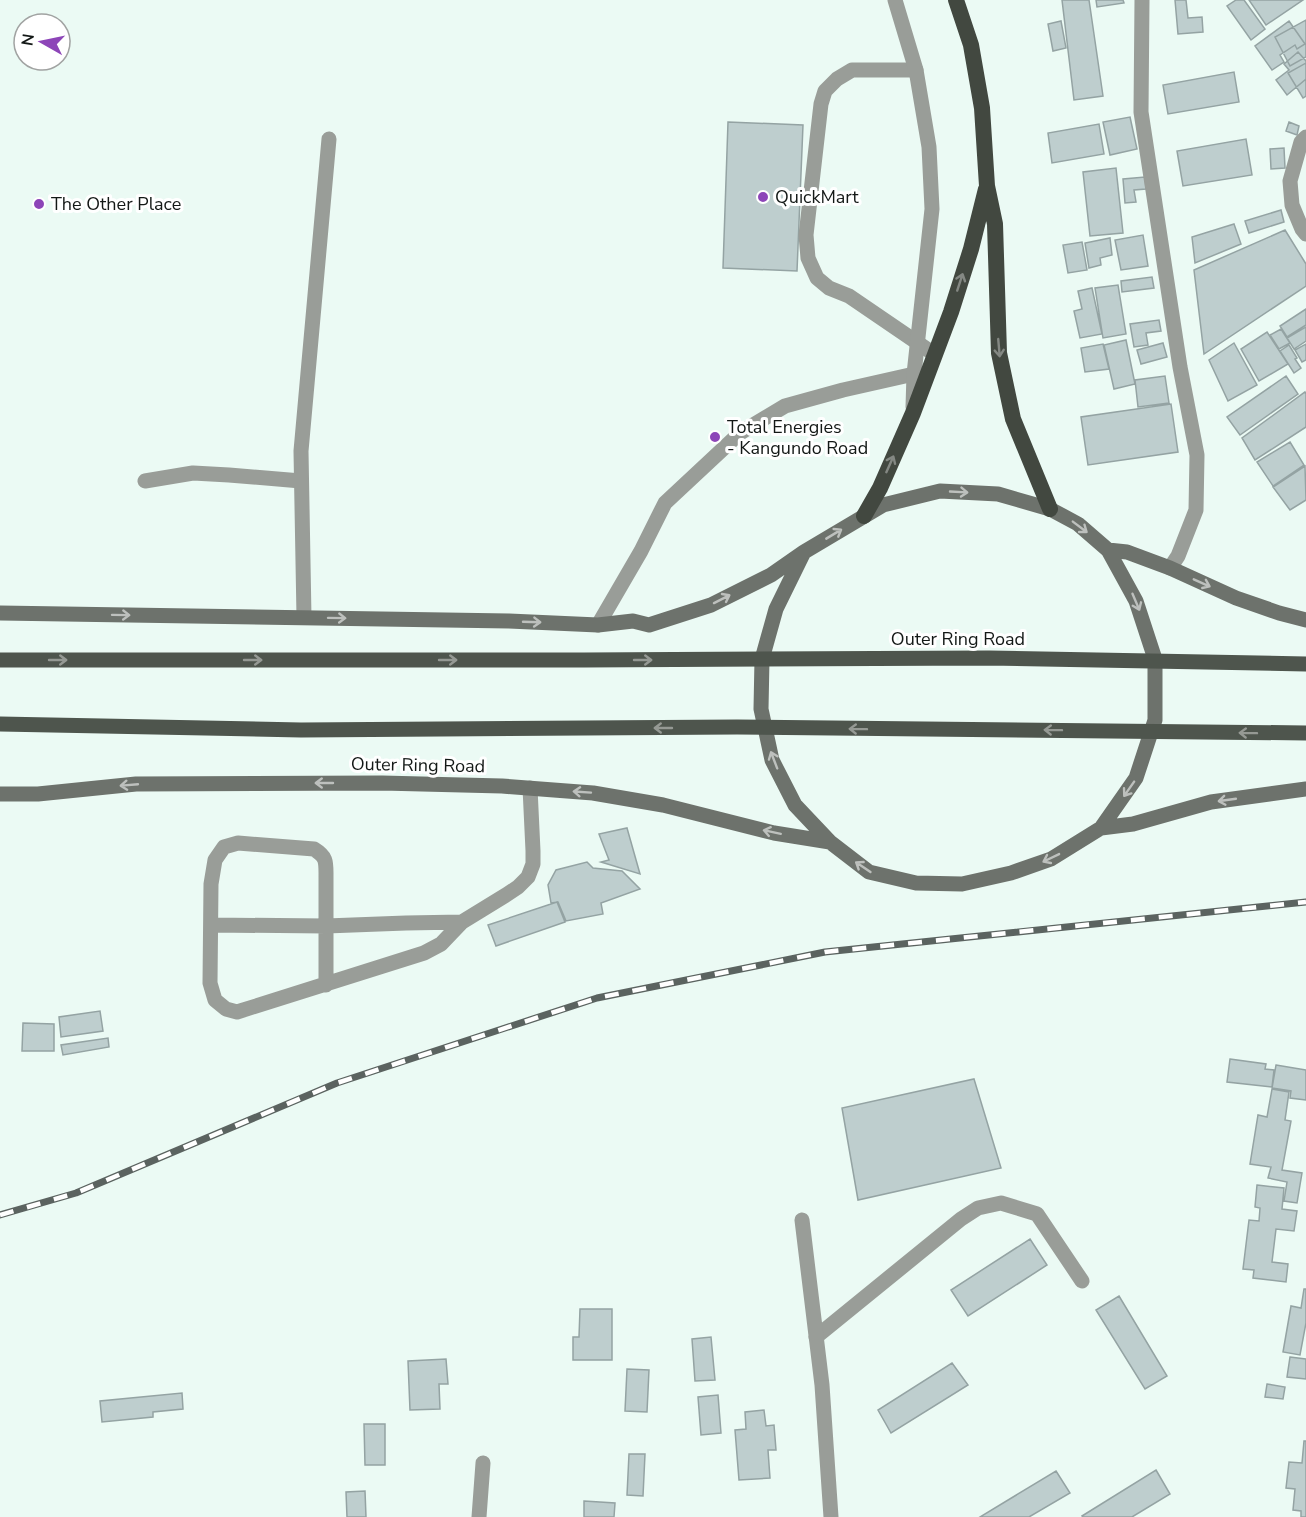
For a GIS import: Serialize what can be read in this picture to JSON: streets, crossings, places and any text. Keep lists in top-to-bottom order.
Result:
{
  "streets": {
    "main road": ["Outer Ring Road"]
  },
  "places": ["QuickMart", "The Other Place", "Total Energies - Kangundo Road"],
  "north": "left"
}
